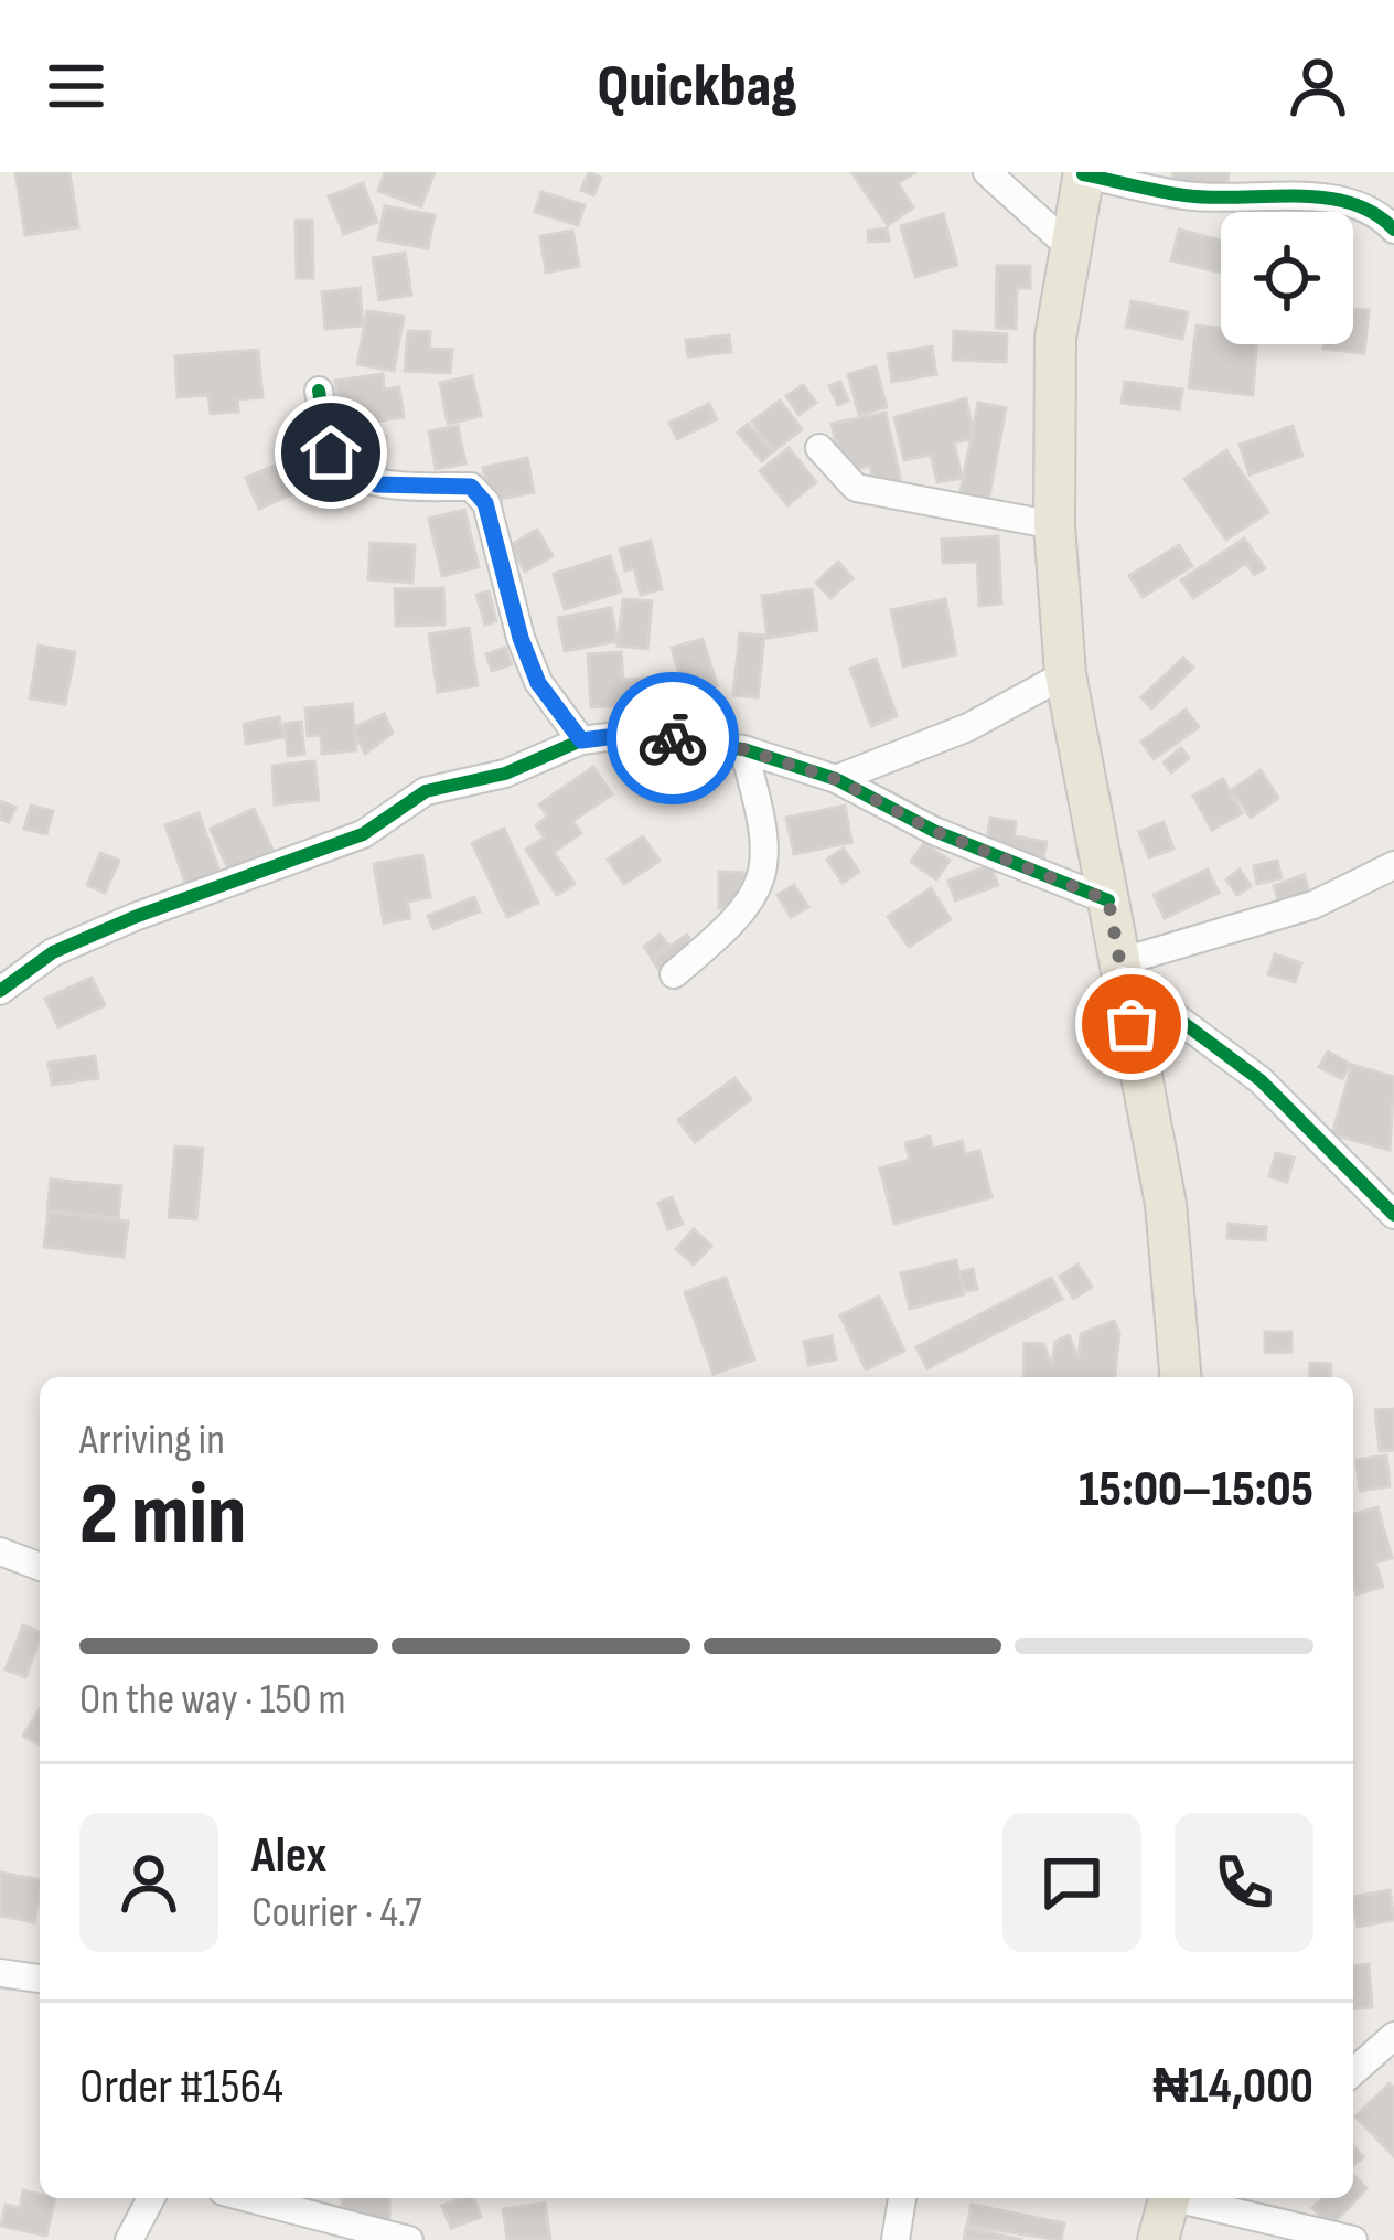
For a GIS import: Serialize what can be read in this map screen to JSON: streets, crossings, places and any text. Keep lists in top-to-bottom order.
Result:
{
  "page": {
    "header": "Quickbag",
    "heading": ["2 min", "Arriving in", "15:00–15:05"],
    "panel": [
      "Alex",
      "Courier · 4.7",
      "Order #1564",
      "₦14,000"
    ],
    "bar": "On the way · 150 m"
  }
}
